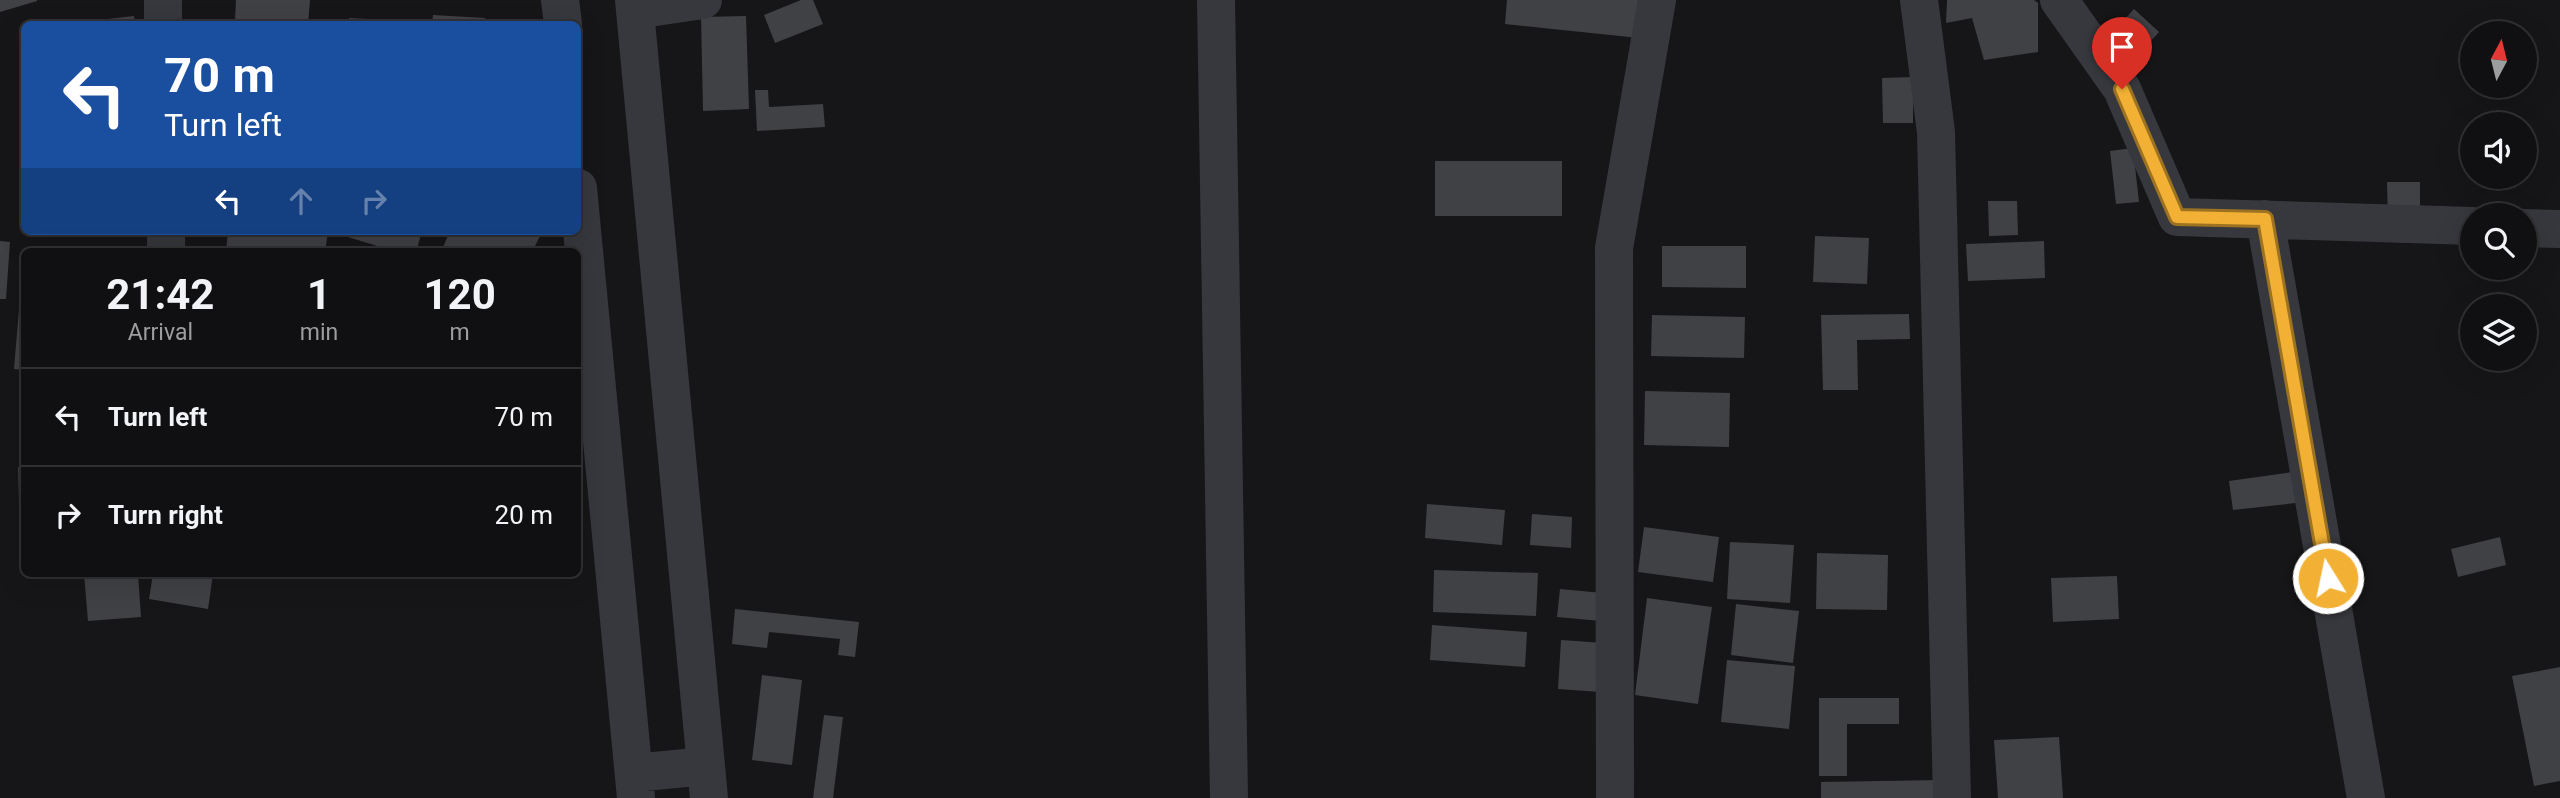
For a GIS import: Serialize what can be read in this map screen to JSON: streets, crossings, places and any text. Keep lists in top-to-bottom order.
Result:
{
  "north": "top",
  "page": {
    "turn": ["70 m", "Turn left"],
    "eta": [
      "21:42",
      "Arrival",
      "1",
      "min",
      "120",
      "m"
    ],
    "list": [
      {
        "name": "Turn left",
        "value": "70 m"
      },
      {
        "name": "Turn right",
        "value": "20 m"
      }
    ]
  }
}
